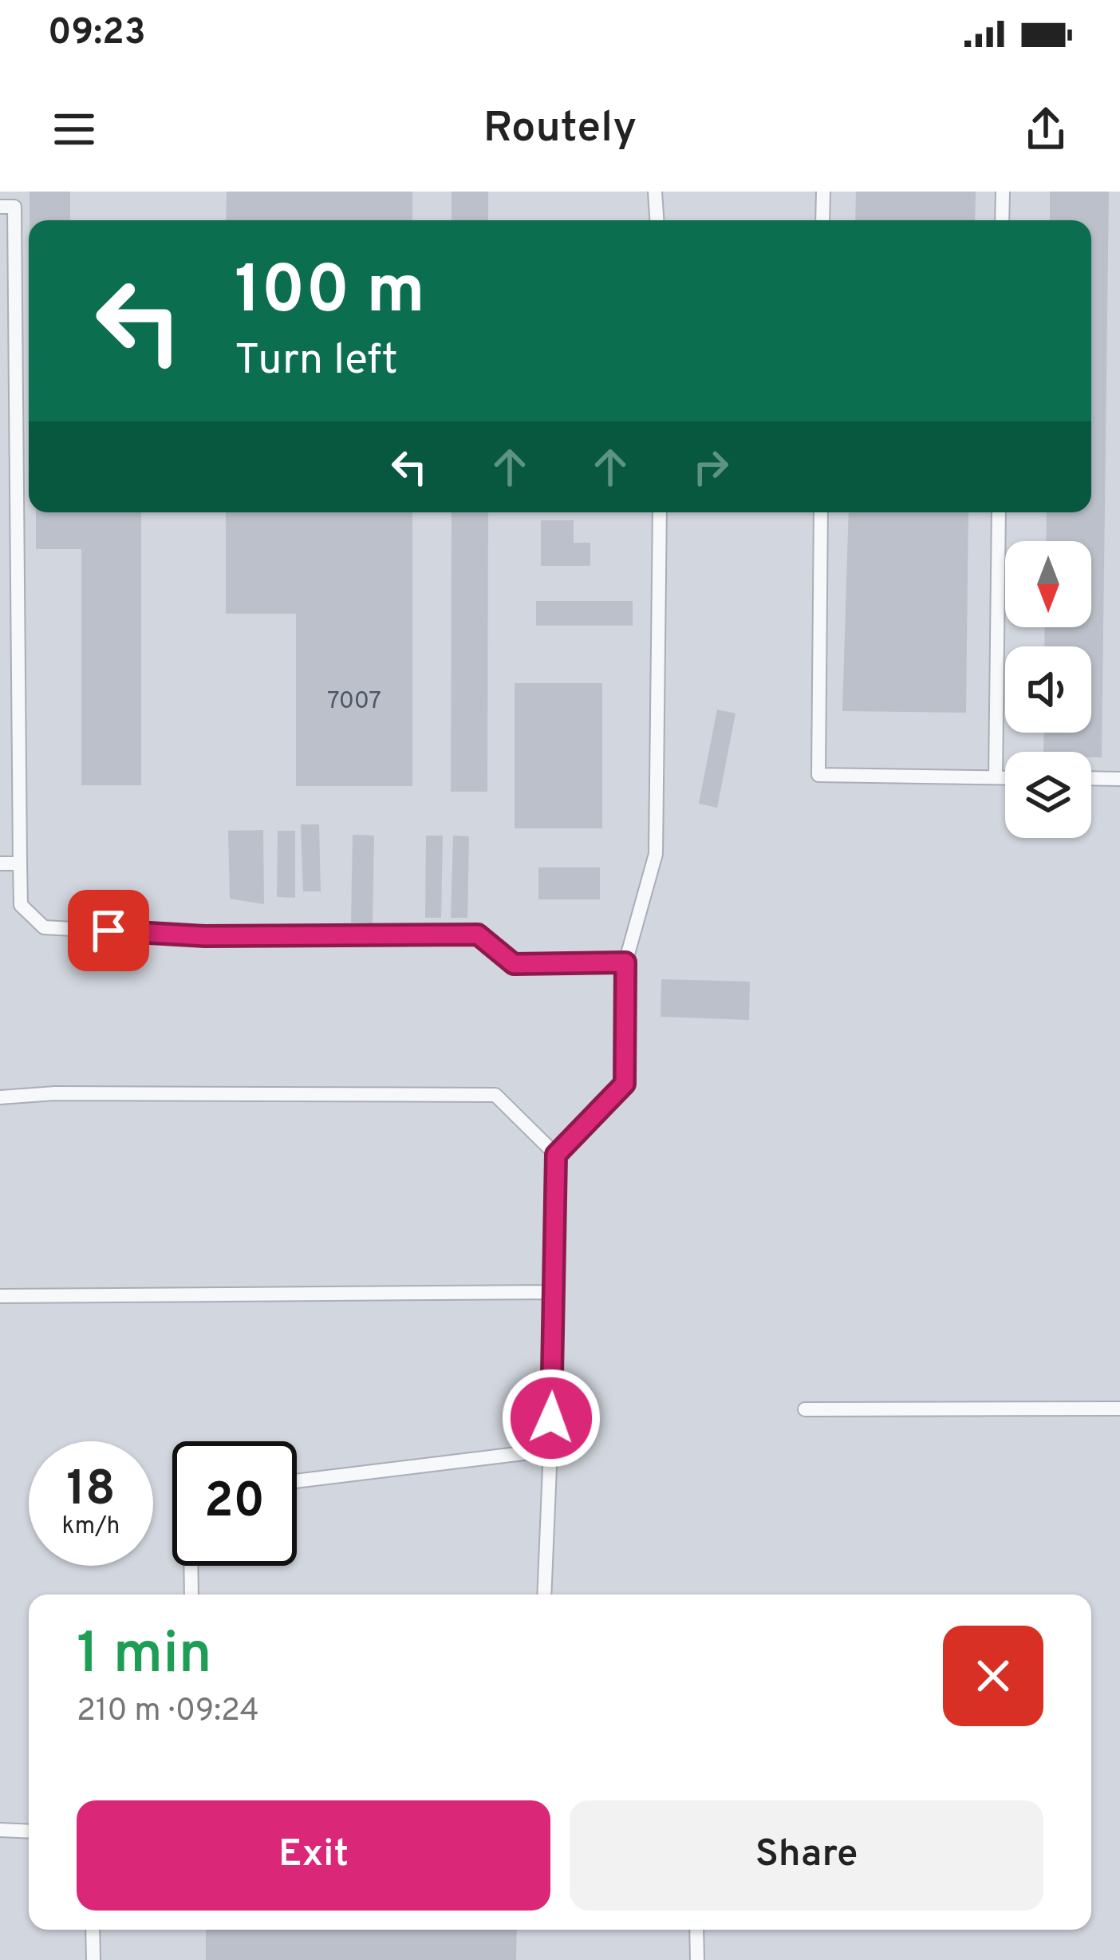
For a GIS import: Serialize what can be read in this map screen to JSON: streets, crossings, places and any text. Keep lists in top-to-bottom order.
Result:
{
  "house_numbers": ["7007"],
  "north": "bottom",
  "page": {
    "status": "09:23",
    "header": "Routely",
    "turn": ["100 m", "Turn left"],
    "speed": "18 km/h",
    "limit": "20",
    "heading": ["1 min", "210 m · 09:24"],
    "buttons": ["Exit", "Share"]
  }
}
